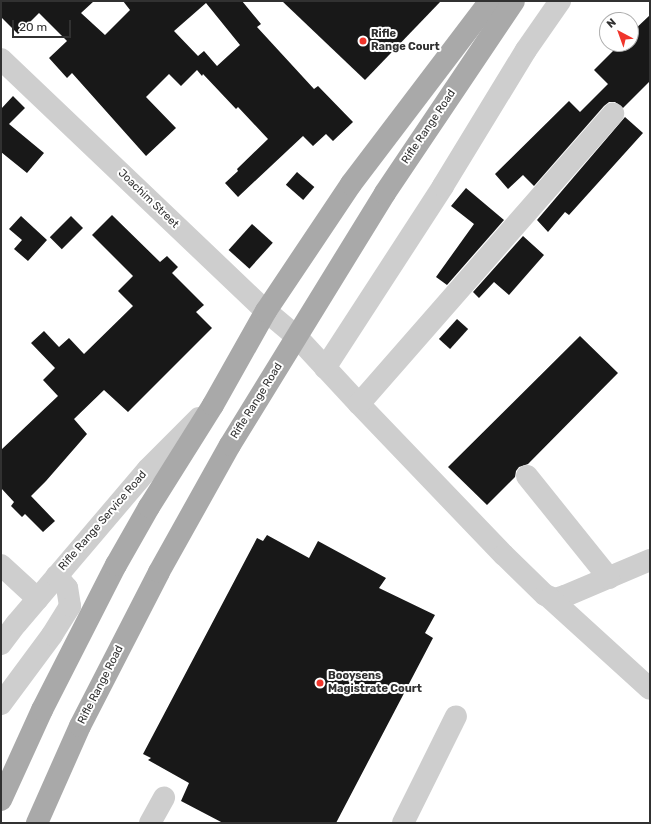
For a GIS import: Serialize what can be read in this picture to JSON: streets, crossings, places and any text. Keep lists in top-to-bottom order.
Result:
{
  "streets": {
    "main road": ["Rifle Range Road"],
    "street": ["Joachim Street", "Rifle Range Service Road"]
  },
  "crossings": [
    ["Rifle Range Road", "Joachim Street"]
  ],
  "places": ["Rifle Range Court", "Booysens Magistrate Court"],
  "scale_bar": "20 m",
  "north": "top left"
}
